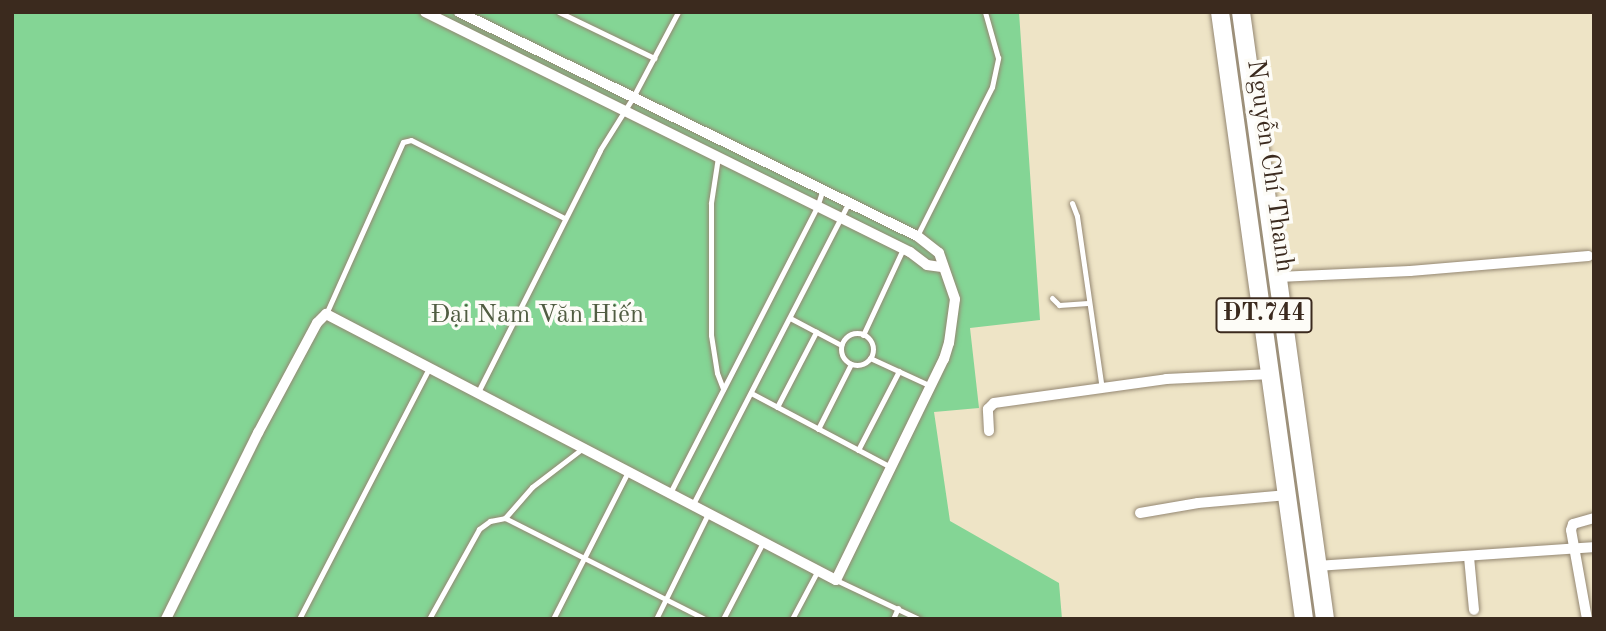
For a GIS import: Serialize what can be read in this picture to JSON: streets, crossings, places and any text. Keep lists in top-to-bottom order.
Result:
{
  "streets": {
    "main road": ["Nguyễn Chí Thanh", "ĐT.744"]
  },
  "parks": ["Đại Nam Văn Hiến"]
}
